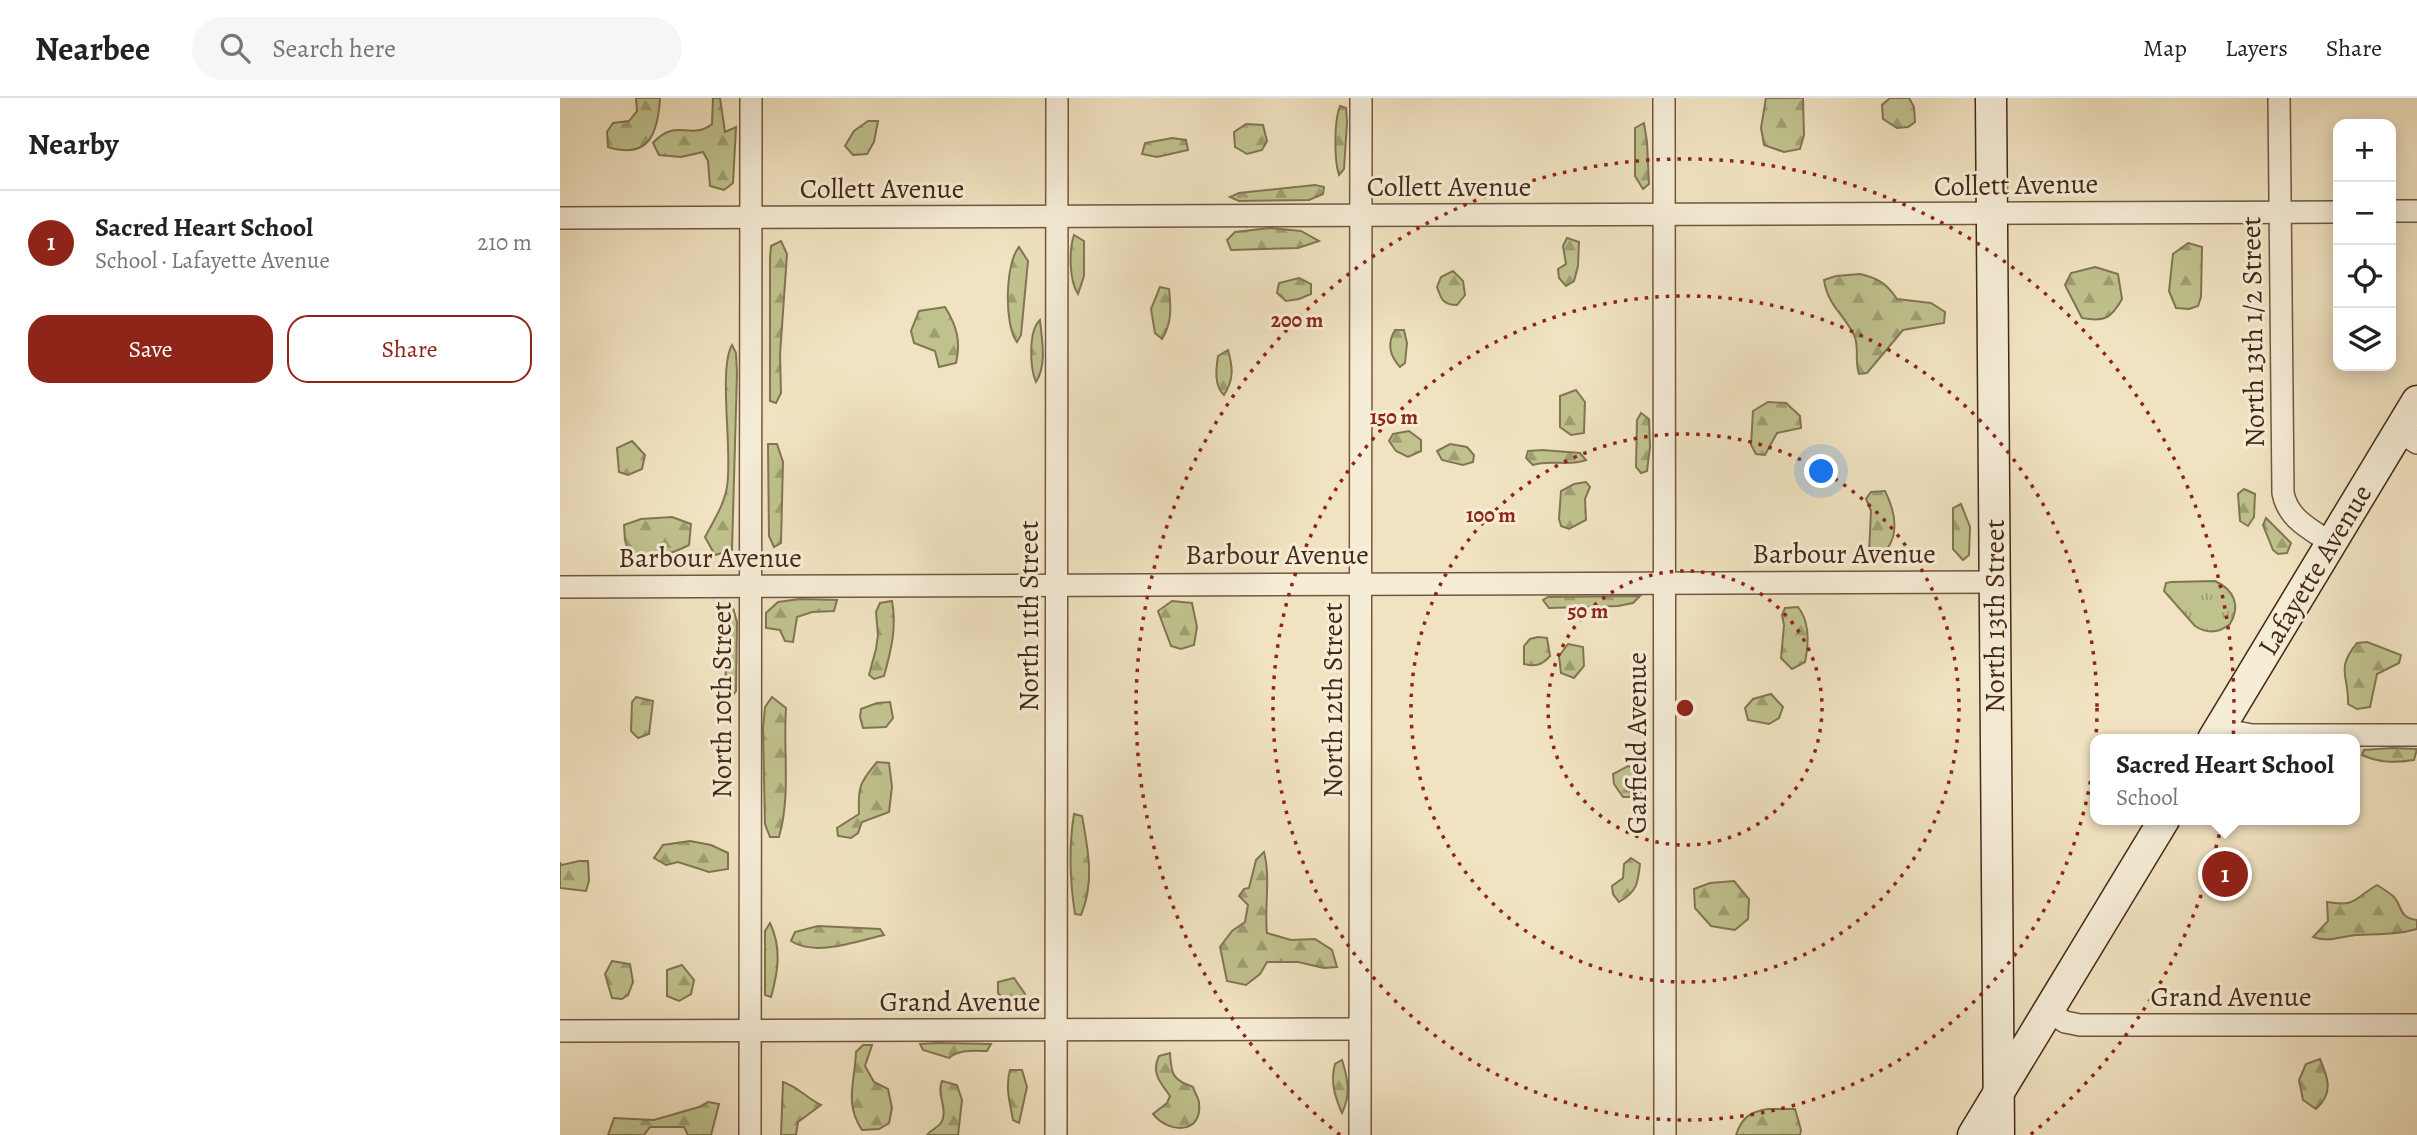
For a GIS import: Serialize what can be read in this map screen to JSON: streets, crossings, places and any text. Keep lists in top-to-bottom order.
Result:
{
  "streets": {
    "street": [
      "Collett Avenue",
      "North 13th 1/2 Street",
      "Barbour Avenue",
      "Lafayette Avenue",
      "North 11th Street",
      "North 13th Street",
      "North 10th Street",
      "North 12th Street",
      "Garfield Avenue",
      "Grand Avenue"
    ]
  },
  "crossings": [
    ["Collett Avenue", "North 13th 1/2 Street"],
    ["Collett Avenue", "North 11th Street"],
    ["Collett Avenue", "North 13th Street"],
    ["Collett Avenue", "North 10th Street"],
    ["Collett Avenue", "North 12th Street"],
    ["Collett Avenue", "Garfield Avenue"],
    ["North 13th 1/2 Street", "Lafayette Avenue"],
    ["Barbour Avenue", "North 11th Street"],
    ["Barbour Avenue", "North 13th Street"],
    ["Barbour Avenue", "North 10th Street"],
    ["Barbour Avenue", "North 12th Street"],
    ["Barbour Avenue", "Garfield Avenue"],
    ["North 11th Street", "Grand Avenue"],
    ["North 10th Street", "Grand Avenue"],
    ["North 12th Street", "Grand Avenue"]
  ],
  "page": {
    "header": "Nearbee",
    "search": "Search here",
    "nav": ["Map", "Layers", "Share"],
    "heading": "Nearby",
    "map_buttons": ["+", "−"],
    "list": [
      {
        "mark": "1",
        "name": "Sacred Heart School",
        "note": "School · Lafayette Avenue",
        "value": "210 m"
      }
    ],
    "buttons": ["Save", "Share"],
    "popup": ["Sacred Heart School", "School"],
    "pins": "1"
  },
  "rings": [
    "200 m",
    "150 m",
    "100 m",
    "50 m"
  ]
}
